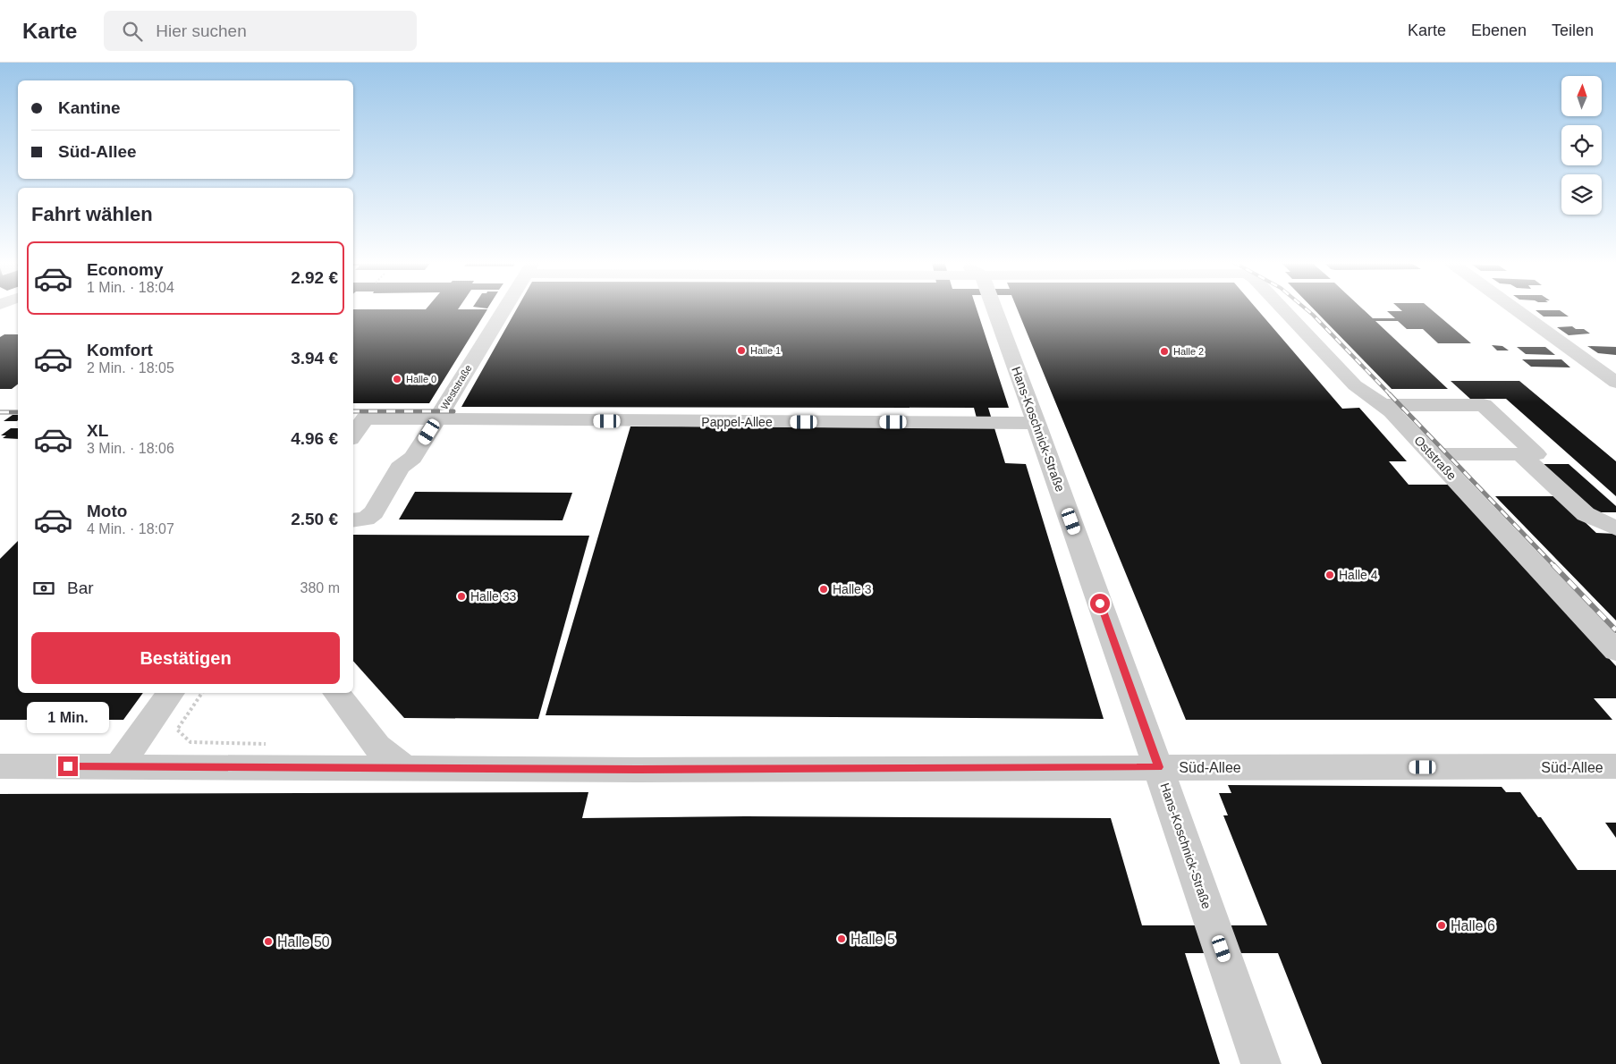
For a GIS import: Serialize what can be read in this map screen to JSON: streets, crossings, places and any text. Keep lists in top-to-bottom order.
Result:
{
  "streets": {
    "street": [
      "Weststraße",
      "Pappel-Allee",
      "Hans-Koschnick-Straße",
      "Oststraße",
      "Süd-Allee"
    ]
  },
  "crossings": [
    ["Weststraße", "Pappel-Allee"],
    ["Pappel-Allee", "Hans-Koschnick-Straße"],
    ["Hans-Koschnick-Straße", "Süd-Allee"]
  ],
  "places": [
    "Halle 1",
    "Halle 2",
    "Halle 0",
    "Halle 4",
    "Halle 3",
    "Halle 33",
    "Halle 6",
    "Halle 5",
    "Halle 50"
  ],
  "north": "top",
  "page": {
    "header": "Karte",
    "search": "Hier suchen",
    "nav": ["Karte", "Ebenen", "Teilen"],
    "banner": ["Kantine", "Süd-Allee"],
    "heading": "Fahrt wählen",
    "list": [
      {
        "name": "Economy",
        "note": "1 Min. · 18:04",
        "value": "2.92 €"
      },
      {
        "name": "Komfort",
        "note": "2 Min. · 18:05",
        "value": "3.94 €"
      },
      {
        "name": "XL",
        "note": "3 Min. · 18:06",
        "value": "4.96 €"
      },
      {
        "name": "Moto",
        "note": "4 Min. · 18:07",
        "value": "2.50 €"
      }
    ],
    "pay": ["Bar", "380 m"],
    "buttons": "Bestätigen",
    "bubble": "1 Min."
  }
}
